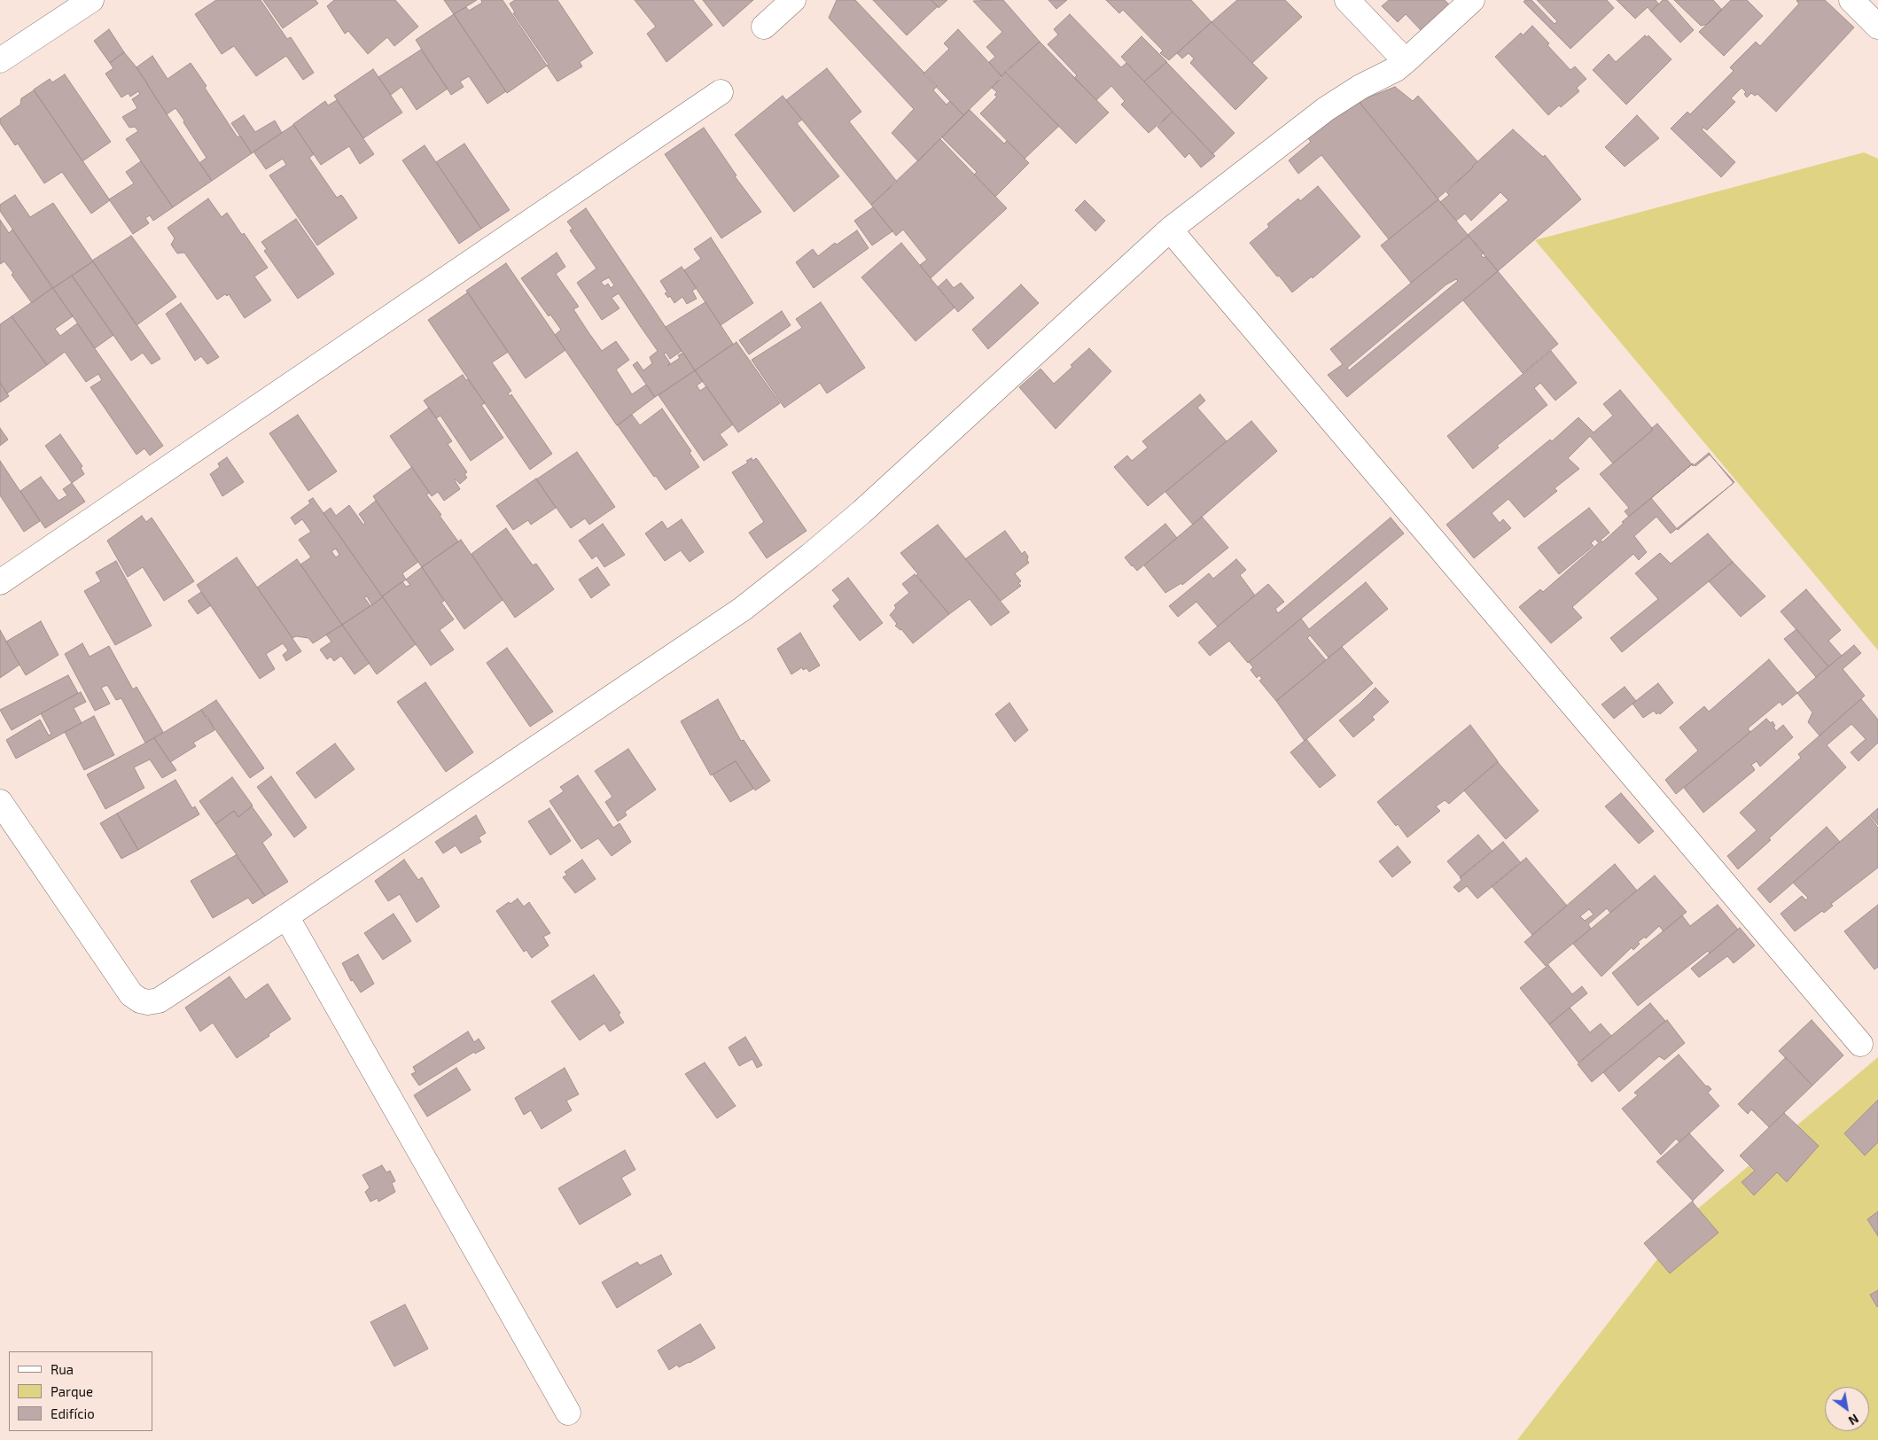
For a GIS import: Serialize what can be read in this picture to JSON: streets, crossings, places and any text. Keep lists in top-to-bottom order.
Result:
{
  "legend": ["Rua", "Parque", "Edifício"],
  "north": "bottom right"
}
